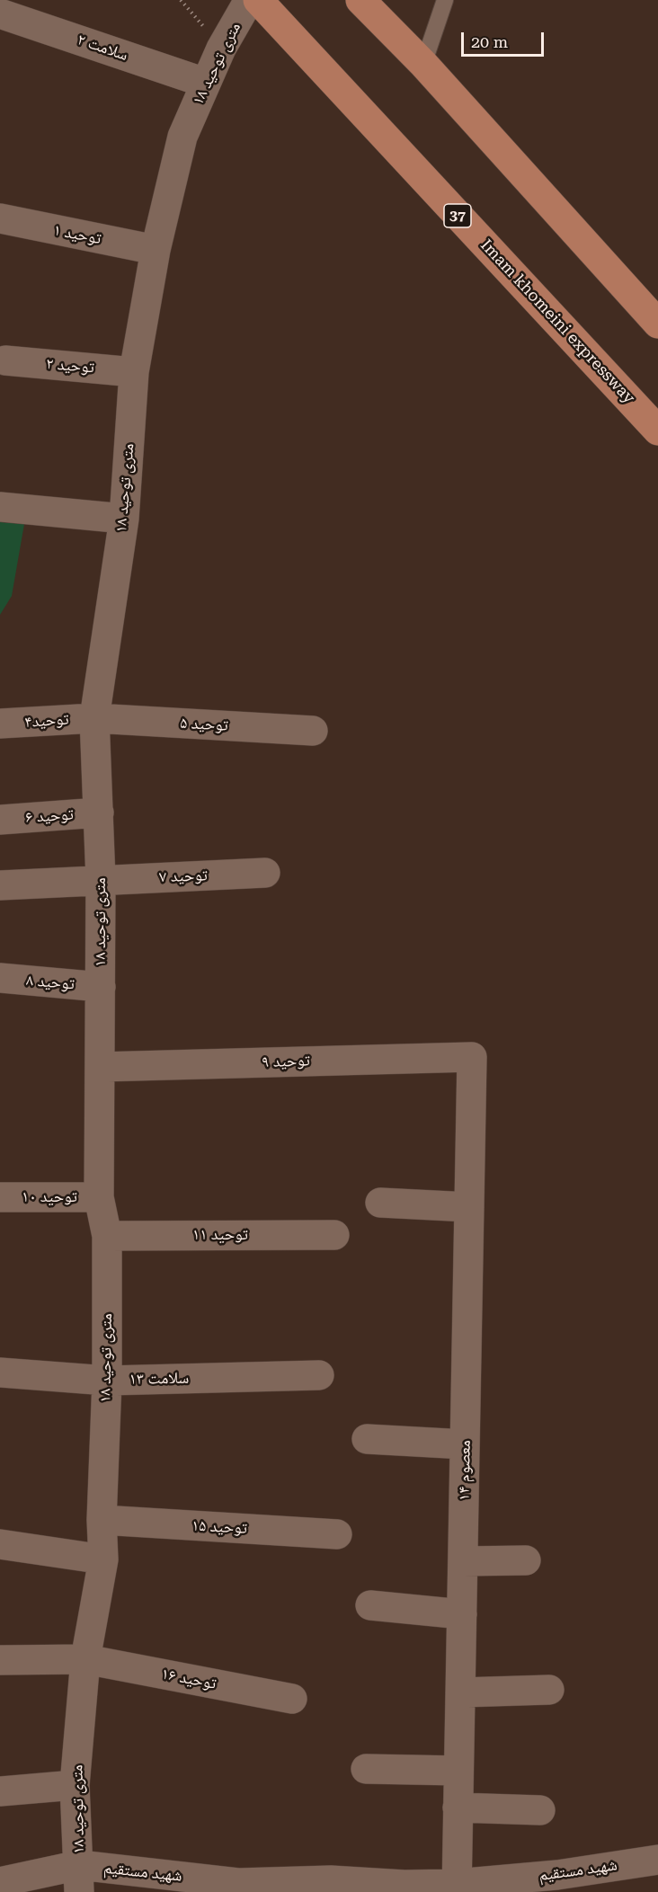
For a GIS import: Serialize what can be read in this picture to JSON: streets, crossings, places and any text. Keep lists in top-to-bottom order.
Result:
{
  "streets": {
    "highway": ["37", "Imam khomeini expressway"],
    "street": [
      "سلامت ۲",
      "۱۸ متری توحید",
      "توحید ۱",
      "توحید ۲",
      "توحید۴",
      "توحید ۵",
      "توحید ۶",
      "توحید ۷",
      "توحید ۸",
      "توحید ۹",
      "توحید ۱۰",
      "توحید ۱۱",
      "سلامت ۱۳",
      "۱۴ معصوم",
      "توحید ۱۵",
      "توحید ۱۶",
      "شهید مستقیم"
    ]
  },
  "crossings": [
    ["سلامت ۲", "۱۸ متری توحید"],
    ["۱۸ متری توحید", "توحید ۱"],
    ["۱۸ متری توحید", "توحید ۲"],
    ["۱۸ متری توحید", "توحید۴"],
    ["۱۸ متری توحید", "توحید ۵"],
    ["۱۸ متری توحید", "توحید ۶"],
    ["۱۸ متری توحید", "توحید ۷"],
    ["۱۸ متری توحید", "توحید ۸"],
    ["۱۸ متری توحید", "توحید ۹"],
    ["۱۸ متری توحید", "توحید ۱۰"],
    ["۱۸ متری توحید", "توحید ۱۱"],
    ["۱۸ متری توحید", "سلامت ۱۳"],
    ["۱۸ متری توحید", "توحید ۱۵"],
    ["۱۸ متری توحید", "توحید ۱۶"],
    ["۱۸ متری توحید", "شهید مستقیم"],
    ["توحید۴", "توحید ۵"],
    ["توحید ۹", "۱۴ معصوم"],
    ["۱۴ معصوم", "شهید مستقیم"]
  ],
  "scale_bar": "20 m"
}
